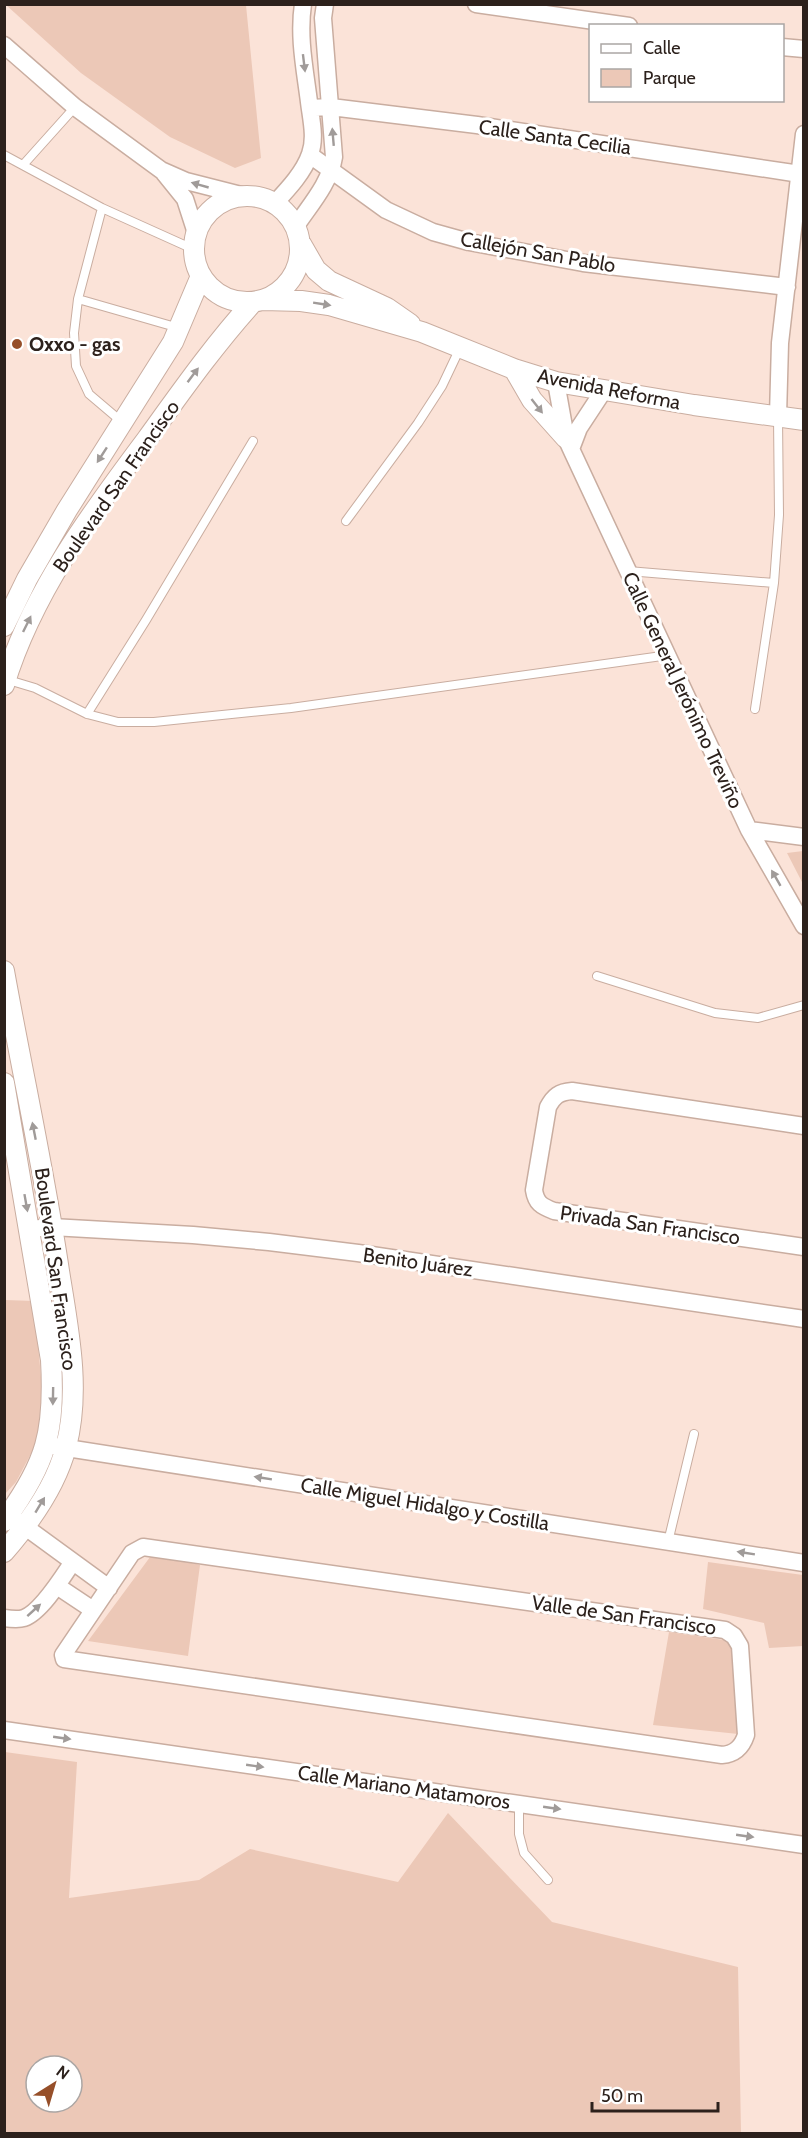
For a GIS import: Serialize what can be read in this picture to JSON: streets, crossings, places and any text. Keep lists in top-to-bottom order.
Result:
{
  "streets": {
    "street": [
      "Calle Santa Cecilia",
      "Callejón San Pablo",
      "Avenida Reforma",
      "Boulevard San Francisco",
      "Calle General Jerónimo Treviño",
      "Privada San Francisco",
      "Benito Juárez",
      "Calle Miguel Hidalgo y Costilla",
      "Valle de San Francisco",
      "Calle Mariano Matamoros"
    ]
  },
  "crossings": [
    ["Avenida Reforma", "Boulevard San Francisco"],
    ["Avenida Reforma", "Calle General Jerónimo Treviño"],
    ["Boulevard San Francisco", "Benito Juárez"],
    ["Boulevard San Francisco", "Calle Miguel Hidalgo y Costilla"]
  ],
  "one_way": ["Calle Miguel Hidalgo y Costilla", "Calle Mariano Matamoros"],
  "places": ["Oxxo - gas"],
  "legend": ["Calle", "Parque"],
  "scale_bar": "50 m",
  "north": "top right"
}
